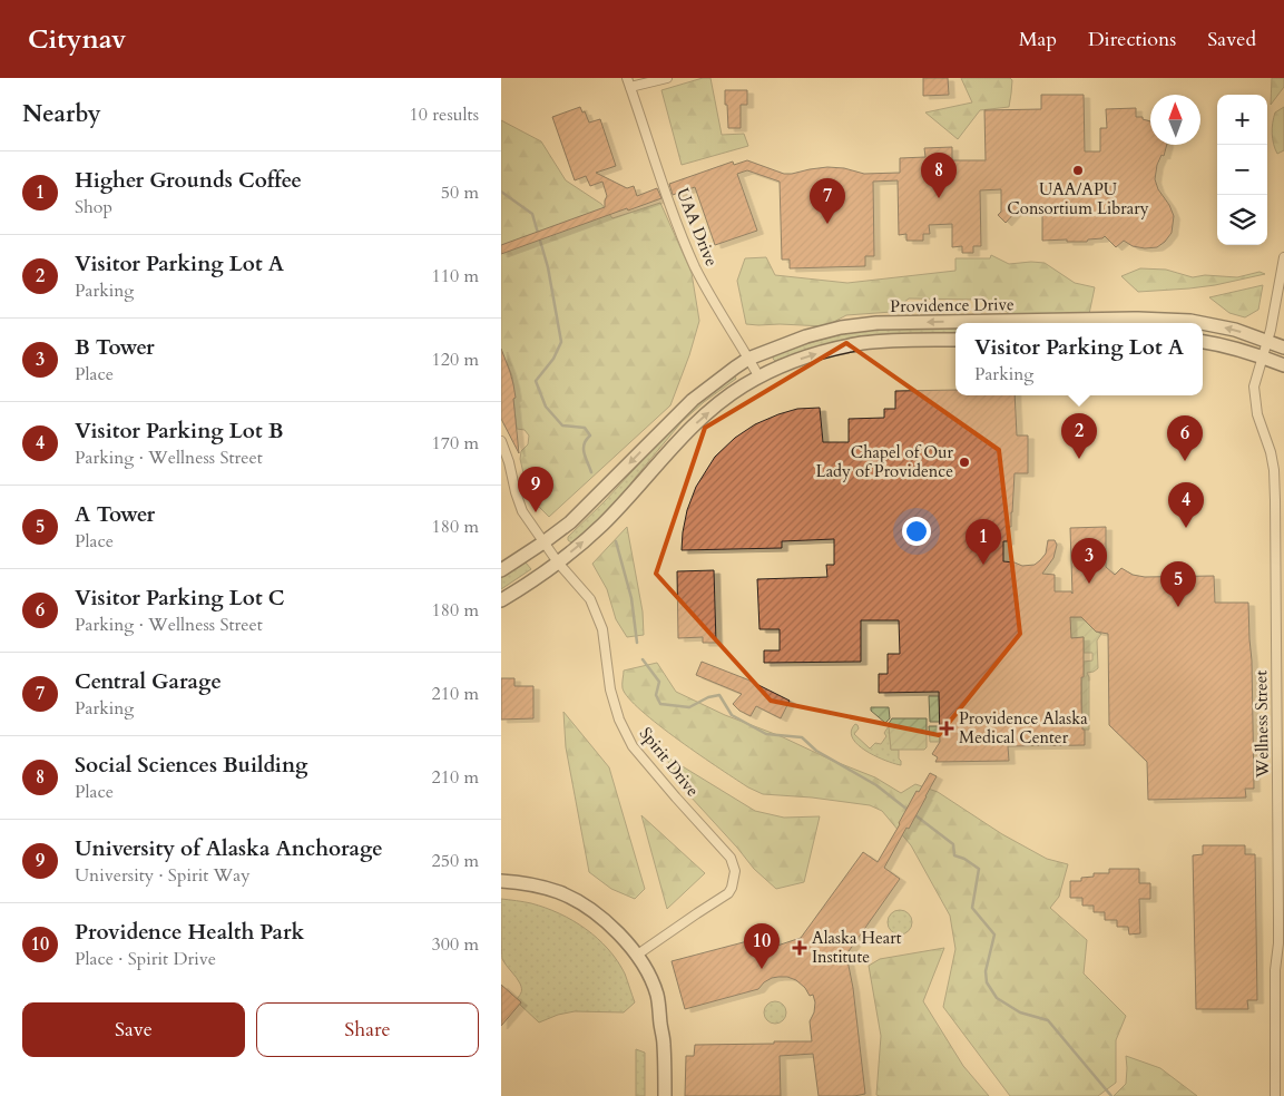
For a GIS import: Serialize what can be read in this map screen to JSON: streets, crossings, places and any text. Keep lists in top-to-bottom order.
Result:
{
  "streets": {
    "main road": ["Providence Drive"],
    "street": ["UAA Drive", "Wellness Street", "Spirit Drive"]
  },
  "crossings": [
    ["UAA Drive", "Providence Drive"],
    ["Providence Drive", "Wellness Street"],
    ["Providence Drive", "Spirit Drive"]
  ],
  "places": {
    "other": ["UAA/APU Consortium Library", "Chapel of Our Lady of Providence"],
    "health": ["Providence Alaska Medical Center", "Alaska Heart Institute"]
  },
  "north": "top",
  "page": {
    "header": "Citynav",
    "nav": ["Map", "Directions", "Saved"],
    "heading": ["Nearby", "10 results"],
    "map_buttons": ["+", "−"],
    "list": [
      {
        "mark": "1",
        "name": "Higher Grounds Coffee",
        "note": "Shop",
        "value": "50 m"
      },
      {
        "mark": "2",
        "name": "Visitor Parking Lot A",
        "note": "Parking",
        "value": "110 m"
      },
      {
        "mark": "3",
        "name": "B Tower",
        "note": "Place",
        "value": "120 m"
      },
      {
        "mark": "4",
        "name": "Visitor Parking Lot B",
        "note": "Parking · Wellness Street",
        "value": "170 m"
      },
      {
        "mark": "5",
        "name": "A Tower",
        "note": "Place",
        "value": "180 m"
      },
      {
        "mark": "6",
        "name": "Visitor Parking Lot C",
        "note": "Parking · Wellness Street",
        "value": "180 m"
      },
      {
        "mark": "7",
        "name": "Central Garage",
        "note": "Parking",
        "value": "210 m"
      },
      {
        "mark": "8",
        "name": "Social Sciences Building",
        "note": "Place",
        "value": "210 m"
      },
      {
        "mark": "9",
        "name": "University of Alaska Anchorage",
        "note": "University · Spirit Way",
        "value": "250 m"
      },
      {
        "mark": "10",
        "name": "Providence Health Park",
        "note": "Place · Spirit Drive",
        "value": "300 m"
      }
    ],
    "pins": [
      "8",
      "7",
      "2",
      "6",
      "9",
      "4",
      "1",
      "3",
      "5",
      "10"
    ],
    "popup": ["Visitor Parking Lot A", "Parking"],
    "buttons": ["Save", "Share"]
  }
}
